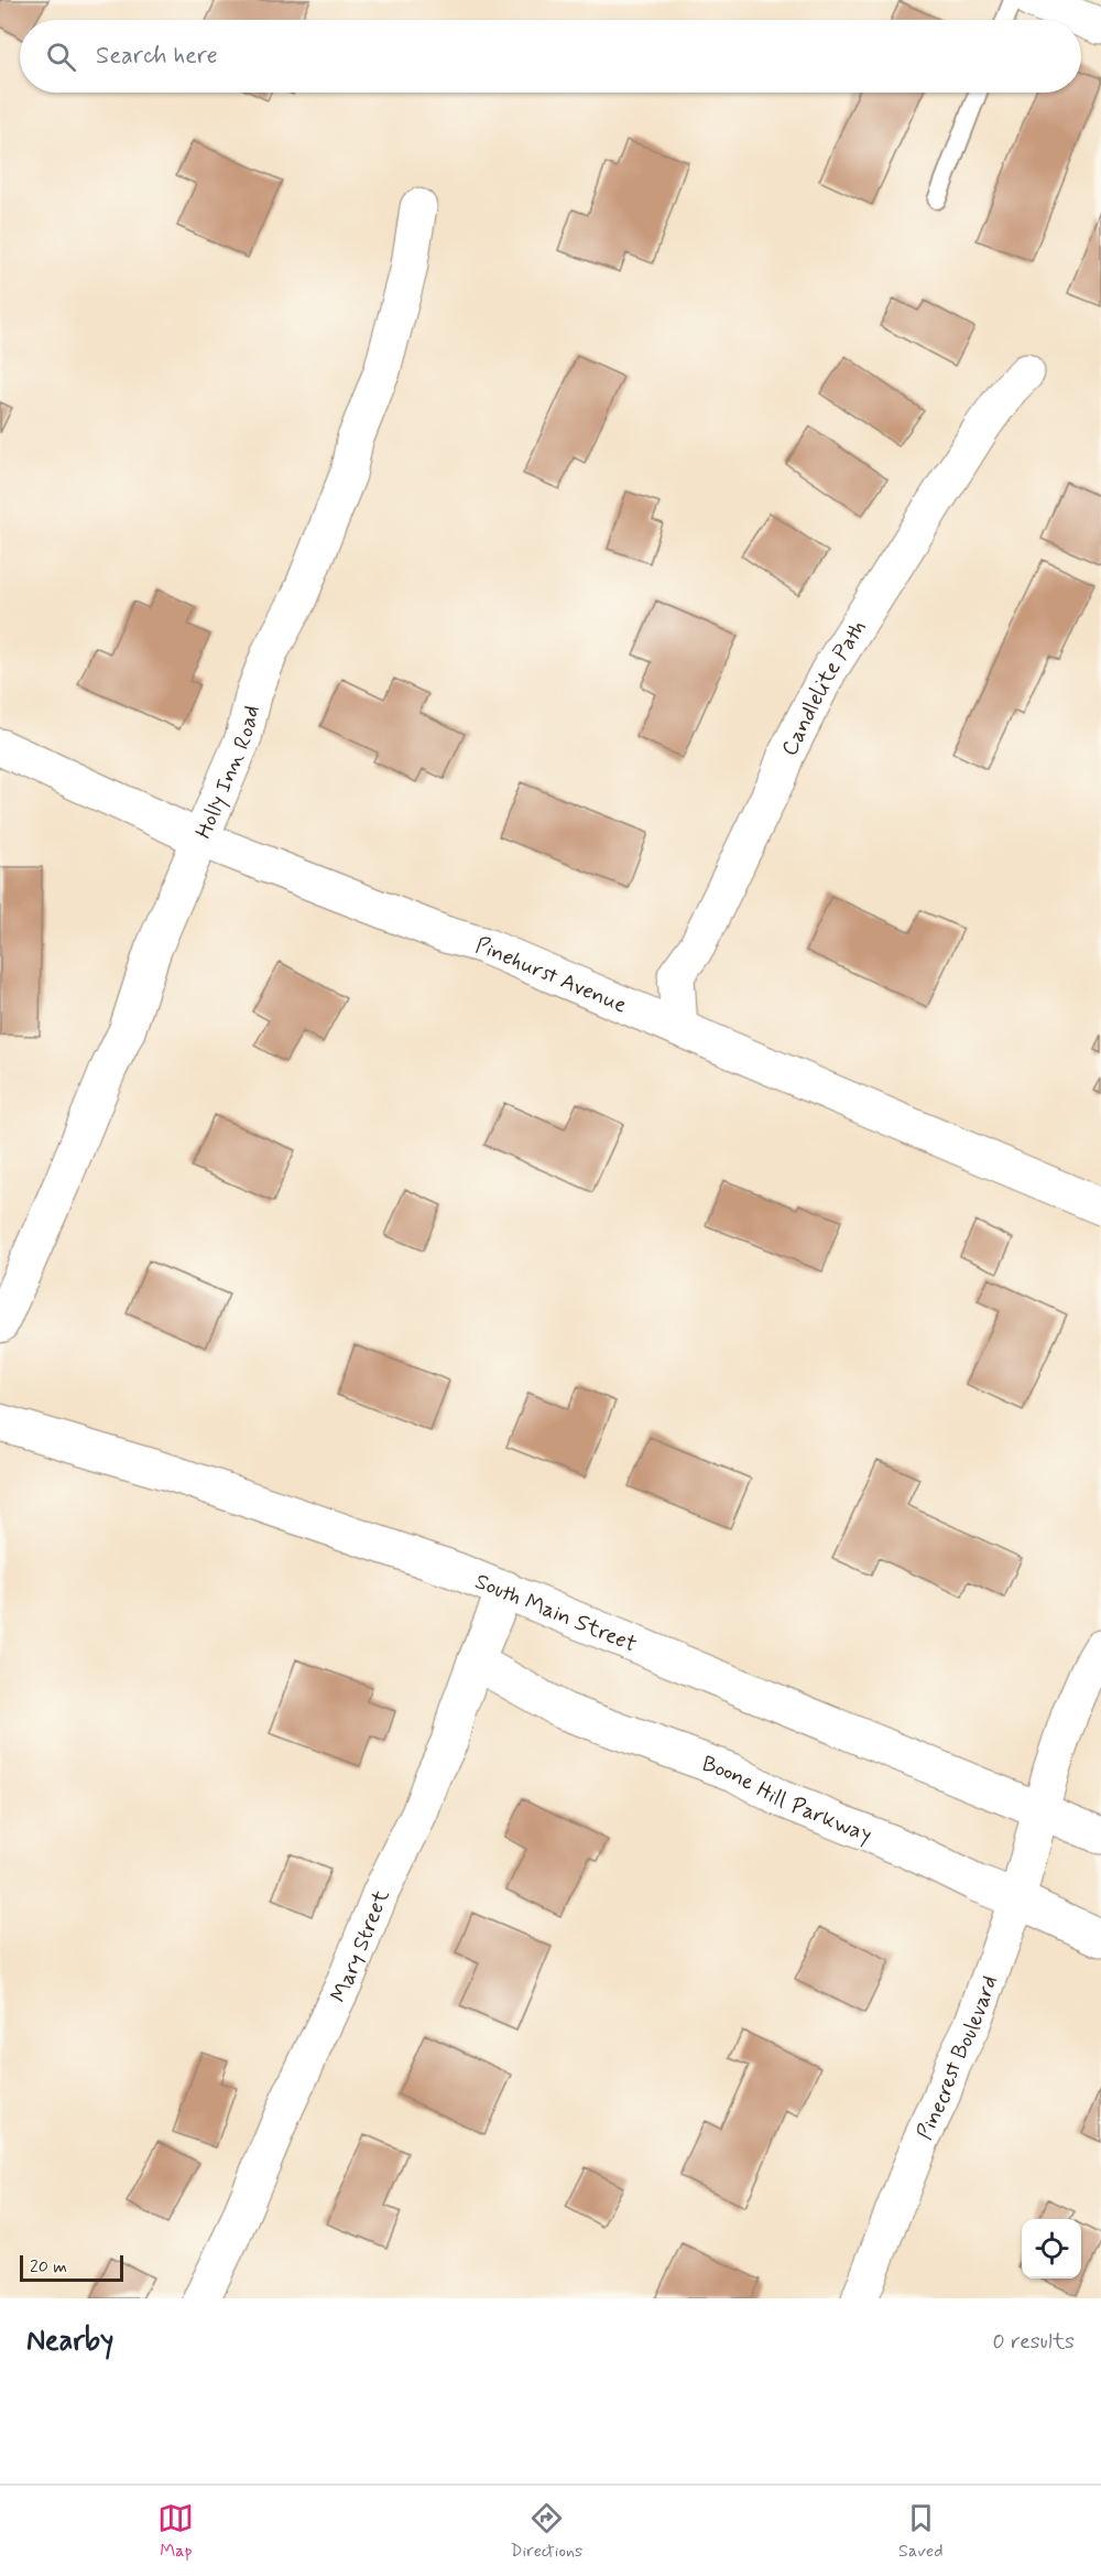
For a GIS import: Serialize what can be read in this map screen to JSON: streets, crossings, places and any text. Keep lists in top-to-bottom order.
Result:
{
  "streets": {
    "street": [
      "Candlelite Path",
      "Holly Inn Road",
      "Pinehurst Avenue",
      "South Main Street",
      "Boone Hill Parkway",
      "Mary Street",
      "Pinecrest Boulevard"
    ]
  },
  "crossings": [
    ["Candlelite Path", "Pinehurst Avenue"],
    ["Holly Inn Road", "Pinehurst Avenue"],
    ["South Main Street", "Mary Street"],
    ["South Main Street", "Pinecrest Boulevard"],
    ["Boone Hill Parkway", "Mary Street"],
    ["Boone Hill Parkway", "Pinecrest Boulevard"]
  ],
  "scale_bar": "20 m",
  "page": {
    "search": "Search here",
    "scale": "20 m",
    "heading": ["Nearby", "0 results"],
    "nav": ["Map", "Directions", "Saved"]
  }
}
